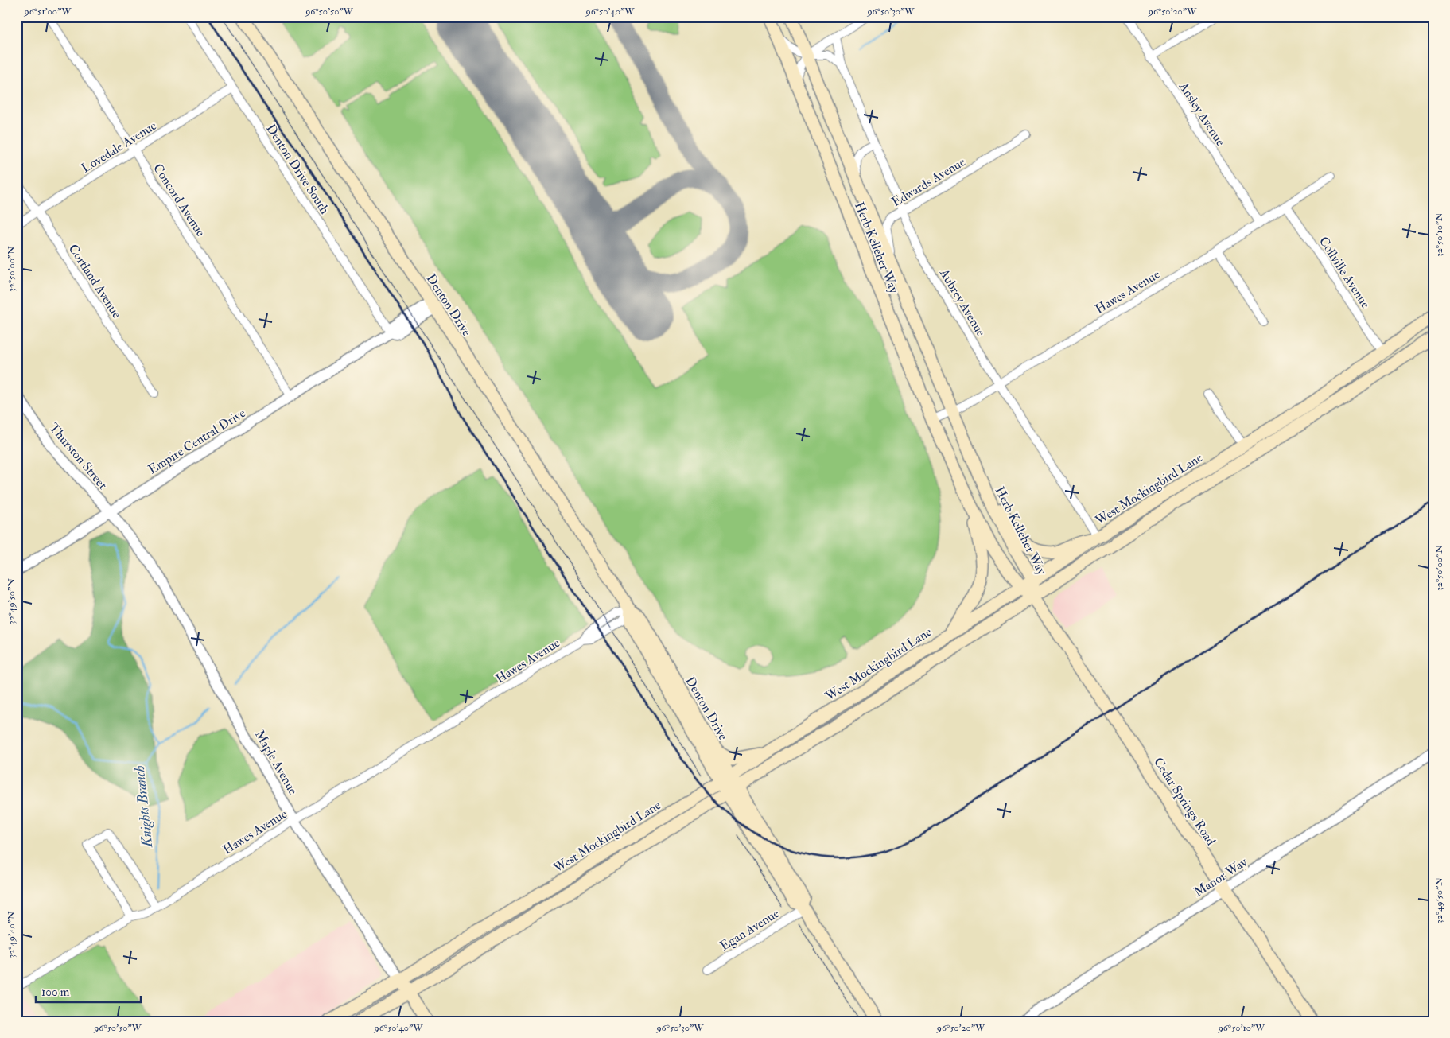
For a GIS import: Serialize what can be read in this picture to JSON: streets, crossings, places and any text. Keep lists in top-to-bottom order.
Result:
{
  "streets": {
    "main road": [
      "Herb Kelleher Way",
      "Denton Drive",
      "West Mockingbird Lane",
      "Maple Avenue",
      "Cedar Springs Road"
    ],
    "street": [
      "Ansley Avenue",
      "Lovedale Avenue",
      "Denton Drive South",
      "Edwards Avenue",
      "Concord Avenue",
      "Collville Avenue",
      "Cortland Avenue",
      "Hawes Avenue",
      "Aubrey Avenue",
      "Empire Central Drive",
      "Thurston Street",
      "Manor Way",
      "Egan Avenue"
    ]
  },
  "crossings": [
    ["Ansley Avenue", "Hawes Avenue"],
    ["Lovedale Avenue", "Denton Drive South"],
    ["Lovedale Avenue", "Concord Avenue"],
    ["Lovedale Avenue", "Cortland Avenue"],
    ["Denton Drive South", "Empire Central Drive"],
    ["Edwards Avenue", "Herb Kelleher Way"],
    ["Edwards Avenue", "Aubrey Avenue"],
    ["Concord Avenue", "Empire Central Drive"],
    ["Herb Kelleher Way", "Hawes Avenue"],
    ["Herb Kelleher Way", "West Mockingbird Lane"],
    ["Herb Kelleher Way", "Cedar Springs Road"],
    ["Collville Avenue", "Hawes Avenue"],
    ["Collville Avenue", "West Mockingbird Lane"],
    ["Hawes Avenue", "Aubrey Avenue"],
    ["Hawes Avenue", "Denton Drive"],
    ["Hawes Avenue", "Maple Avenue"],
    ["Aubrey Avenue", "West Mockingbird Lane"],
    ["Denton Drive", "Empire Central Drive"],
    ["Denton Drive", "West Mockingbird Lane"],
    ["Denton Drive", "Egan Avenue"],
    ["Empire Central Drive", "Thurston Street"],
    ["Empire Central Drive", "Maple Avenue"],
    ["Thurston Street", "Maple Avenue"],
    ["West Mockingbird Lane", "Maple Avenue"],
    ["West Mockingbird Lane", "Cedar Springs Road"],
    ["Cedar Springs Road", "Manor Way"]
  ],
  "water": ["Knights Branch"],
  "scale_bar": "100 m",
  "coordinates": [
    "96°51'00\"W",
    "96°50'50\"W",
    "96°50'40\"W",
    "96°50'30\"W",
    "96°50'20\"W",
    "32°50'10\"N",
    "32°50'00\"N",
    "32°49'50\"N",
    "32°49'40\"N",
    "96°50'10\"W"
  ]
}
